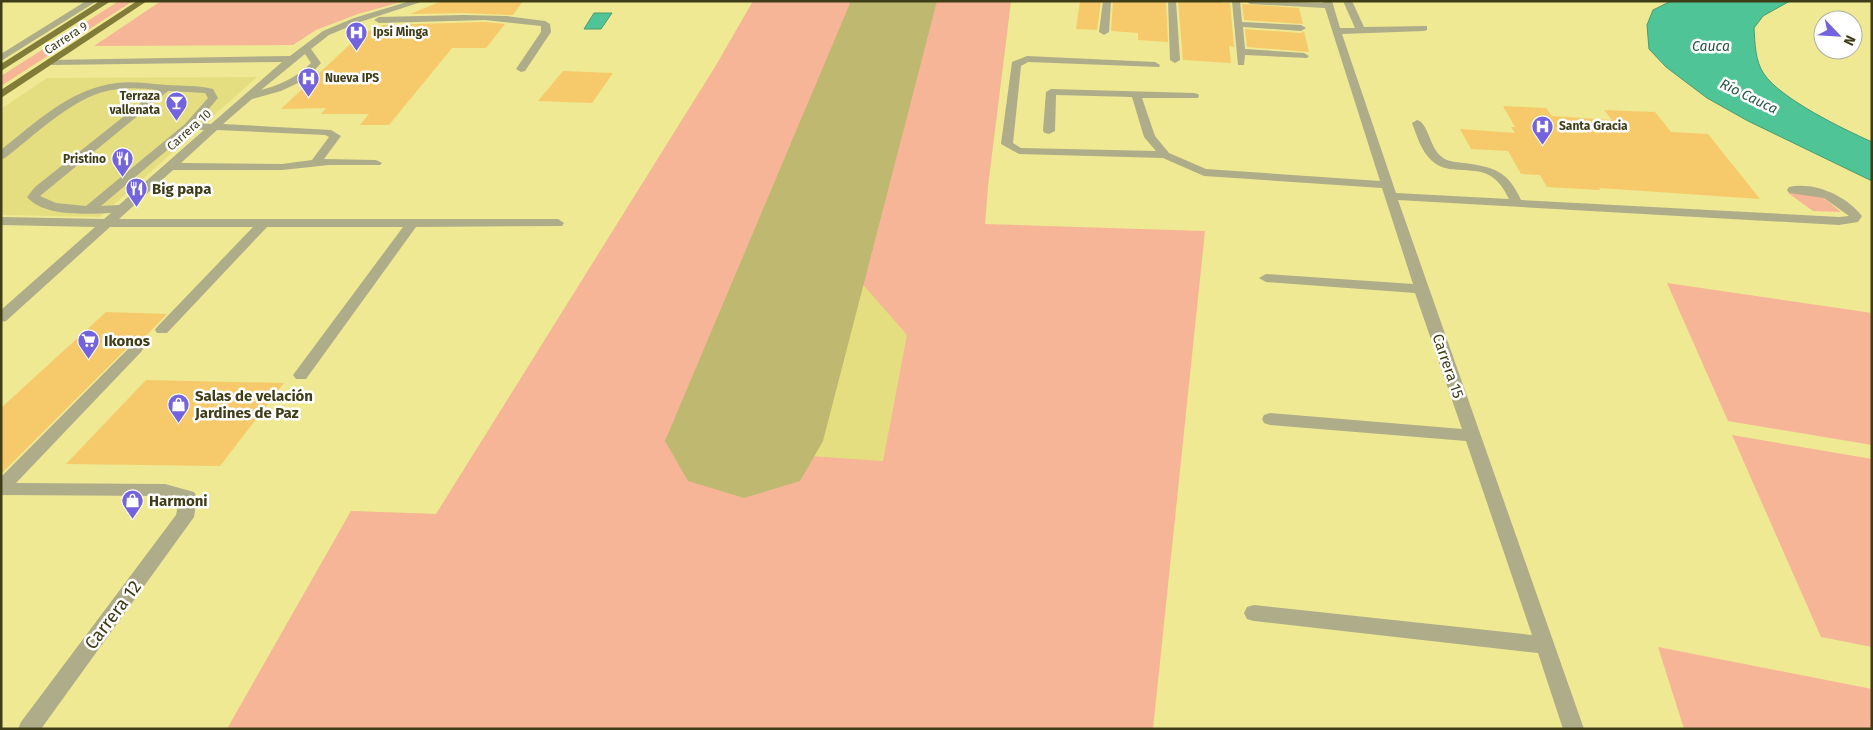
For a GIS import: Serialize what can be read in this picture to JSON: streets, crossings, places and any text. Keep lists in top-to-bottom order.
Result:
{
  "streets": {
    "main road": ["Carrera 9"],
    "street": ["Carrera 10", "Carrera 15", "Carrera 12"]
  },
  "water": ["Cauca", "Río Cauca"],
  "places": {
    "hospital": ["Ipsi Minga", "Nueva IPS", "Santa Gracia"],
    "bar": ["Terraza vallenata"],
    "restaurant": ["Pristino", "Big papa"],
    "supermarket": ["Ikonos"],
    "shop": ["Salas de velación Jardines de Paz", "Harmoni"]
  },
  "north": "bottom right"
}
